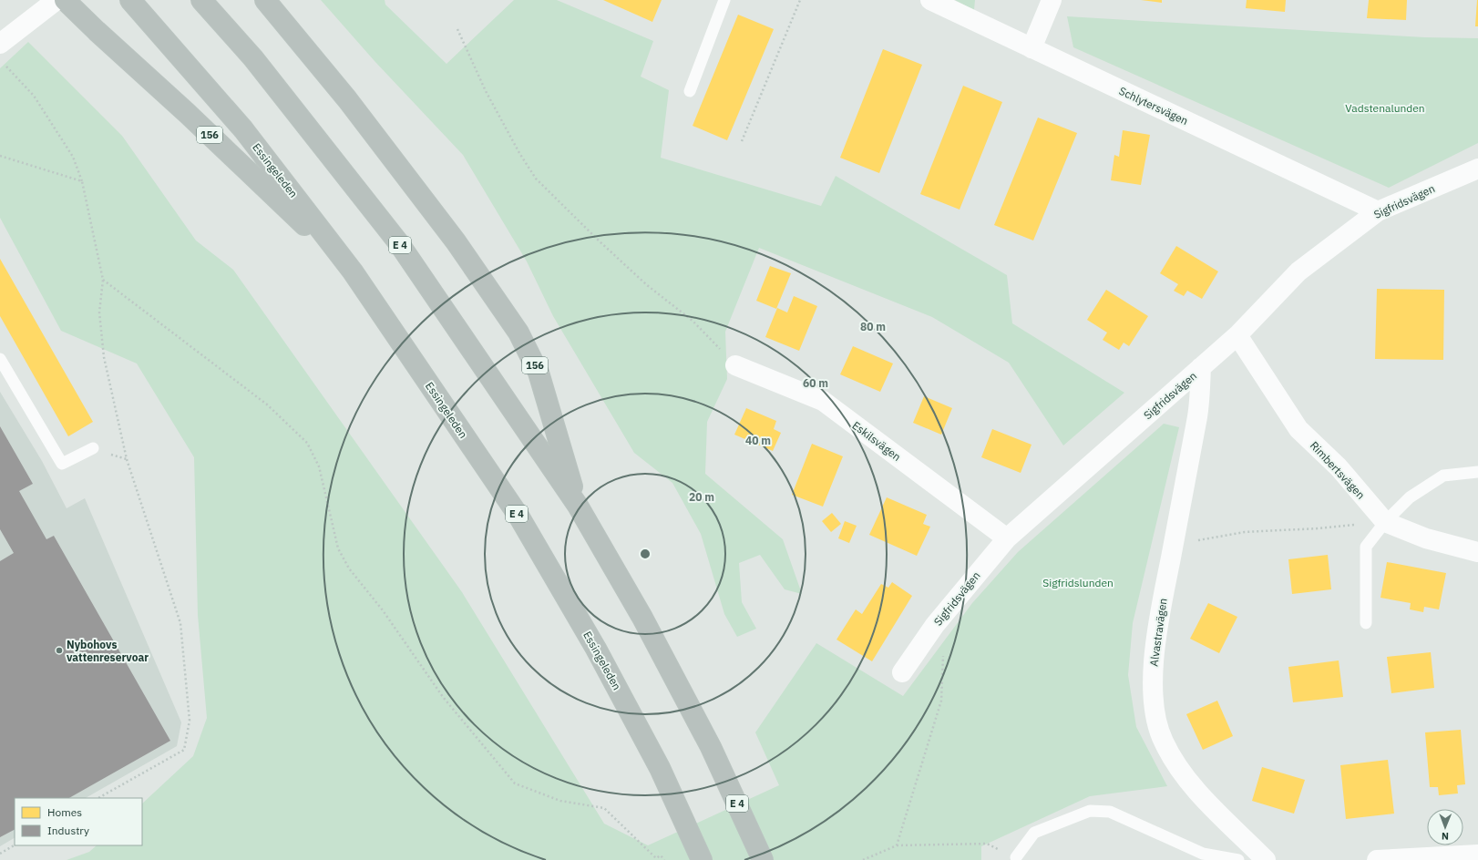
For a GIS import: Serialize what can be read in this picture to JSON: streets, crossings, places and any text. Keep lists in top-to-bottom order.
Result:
{
  "streets": {
    "highway": ["156", "Essingeleden", "E 4"],
    "street": [
      "Schlytersvägen",
      "Sigfridsvägen",
      "Eskilsvägen",
      "Rimbertsvägen",
      "Alvastravägen"
    ]
  },
  "crossings": [
    ["Schlytersvägen", "Sigfridsvägen"],
    ["156", "Essingeleden"],
    ["156", "E 4"],
    ["Sigfridsvägen", "Eskilsvägen"],
    ["Sigfridsvägen", "Rimbertsvägen"],
    ["Sigfridsvägen", "Alvastravägen"]
  ],
  "parks": ["Vadstenalunden", "Sigfridslunden"],
  "places": ["Nybohovs vattenreservoar"],
  "legend": ["Homes", "Industry"],
  "north": "bottom",
  "rings": [
    "80 m",
    "60 m",
    "40 m",
    "20 m"
  ]
}
